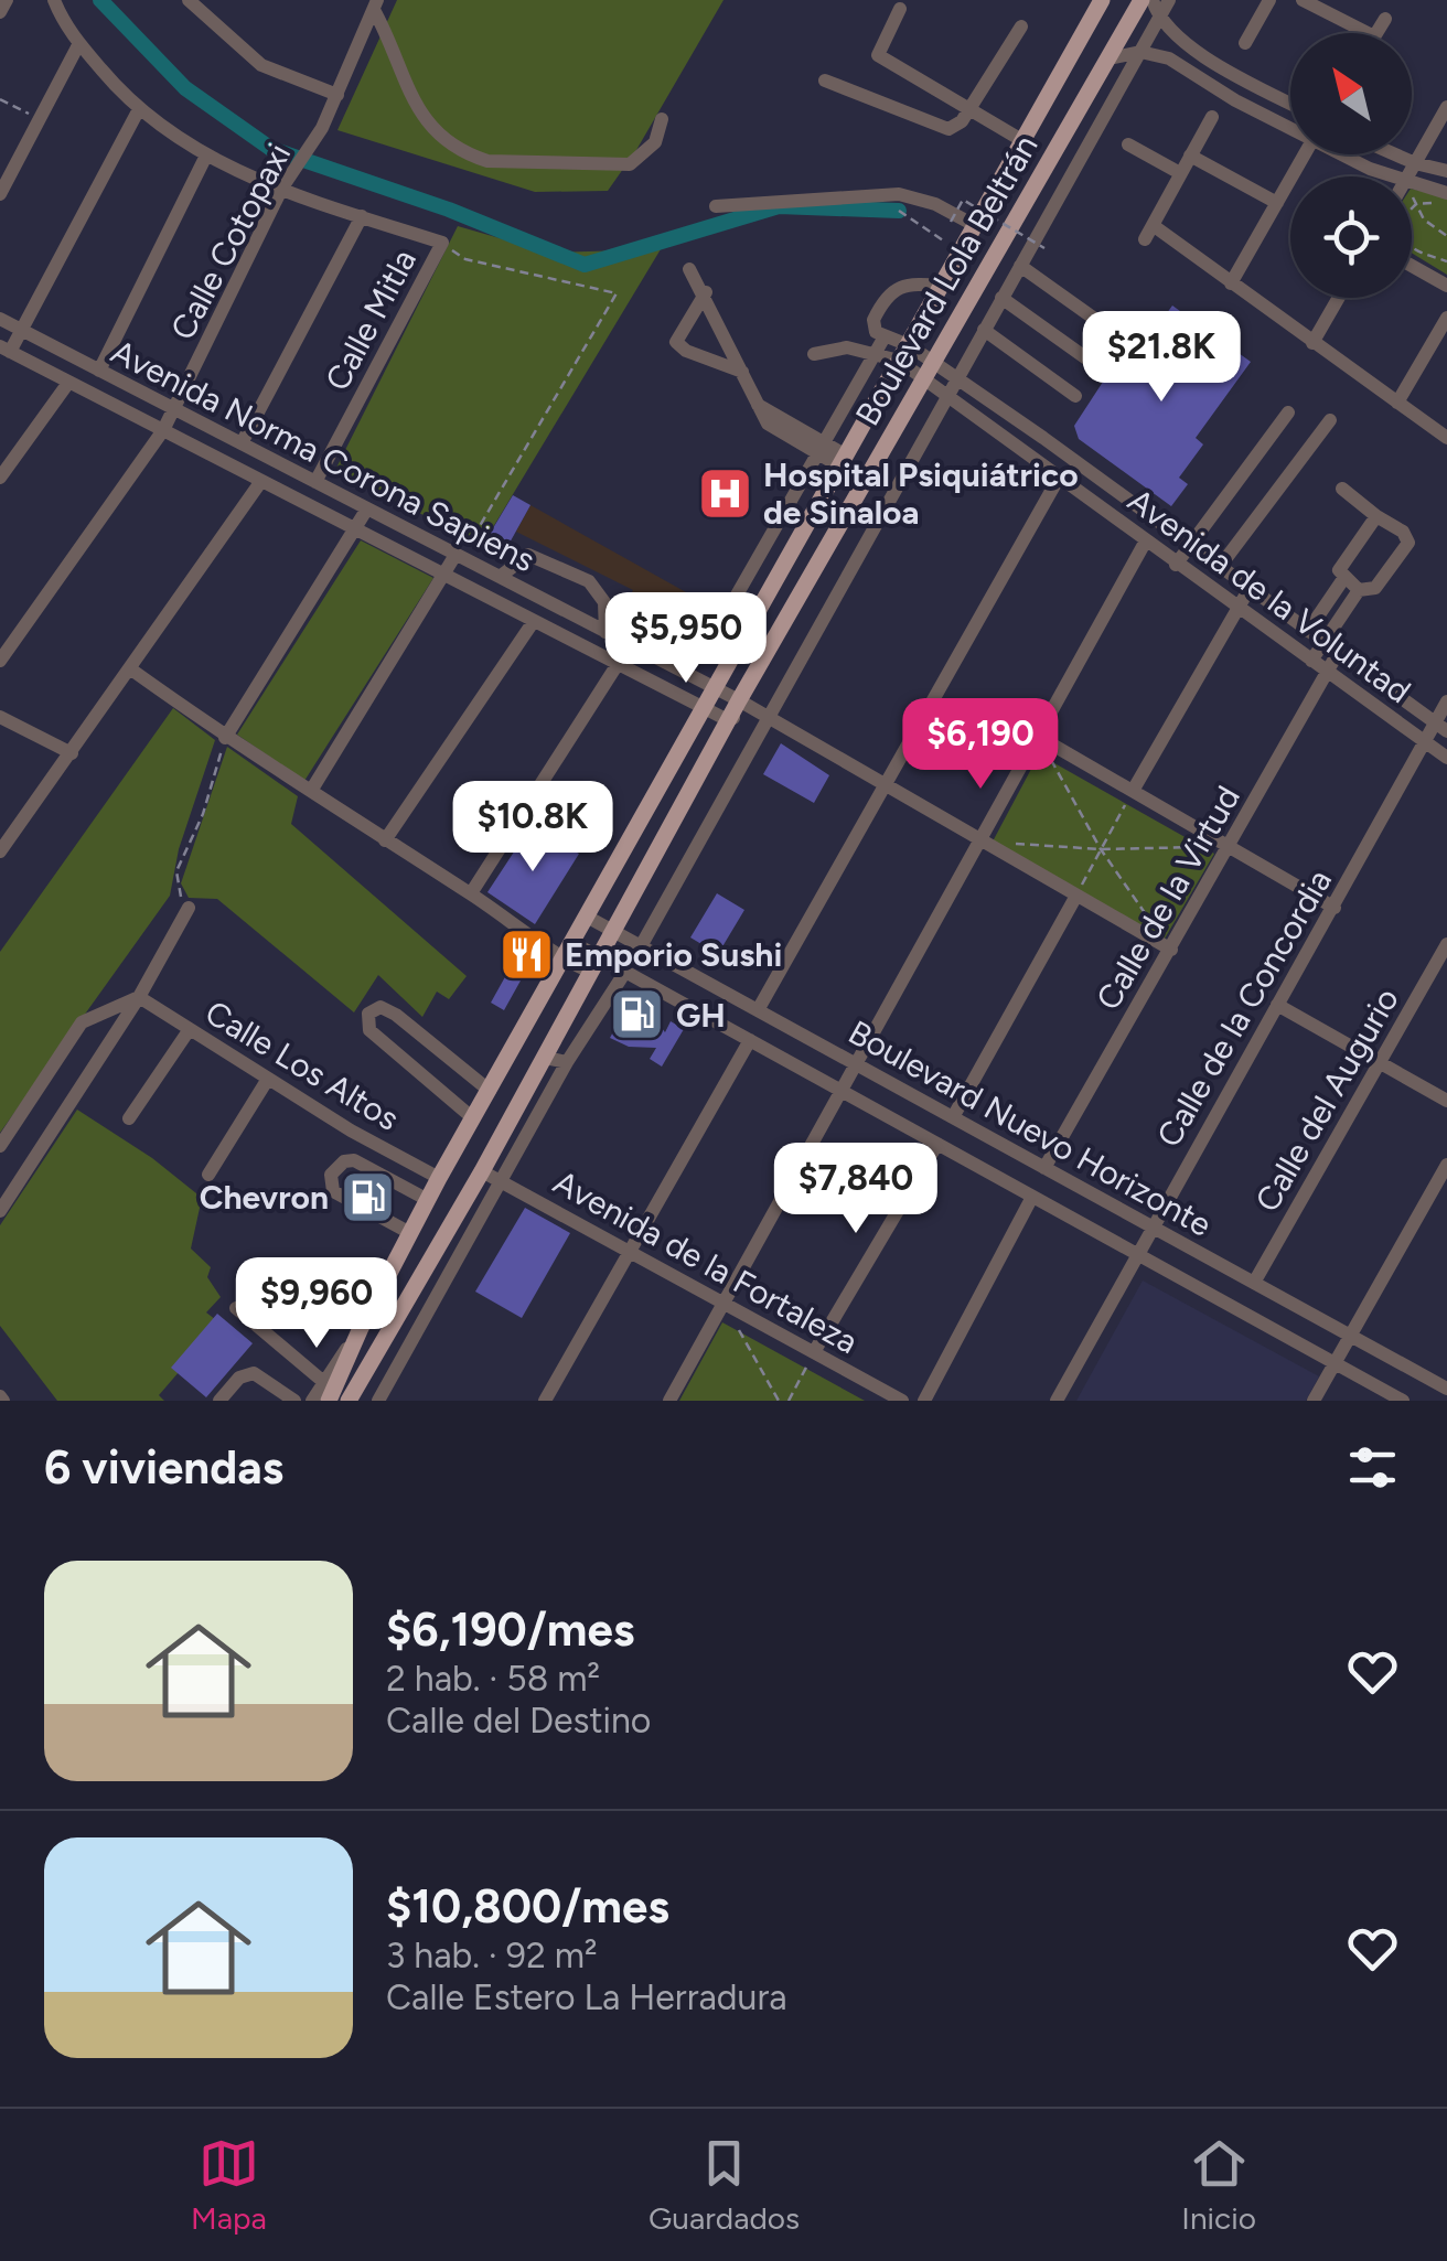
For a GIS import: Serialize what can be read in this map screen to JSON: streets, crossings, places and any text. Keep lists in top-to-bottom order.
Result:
{
  "streets": {
    "main road": ["Boulevard Lola Beltrán"],
    "street": [
      "Calle Cotopaxi",
      "Calle Mitla",
      "Avenida Norma Corona Sapiens",
      "Avenida de la Voluntad",
      "Calle de la Virtud",
      "Calle de la Concordia",
      "Calle Los Altos",
      "Calle del Augurio",
      "Boulevard Nuevo Horizonte",
      "Avenida de la Fortaleza"
    ]
  },
  "crossings": [
    ["Calle Cotopaxi", "Avenida Norma Corona Sapiens"],
    ["Boulevard Lola Beltrán", "Avenida Norma Corona Sapiens"],
    ["Boulevard Lola Beltrán", "Avenida de la Voluntad"],
    ["Boulevard Lola Beltrán", "Calle Los Altos"],
    ["Boulevard Lola Beltrán", "Boulevard Nuevo Horizonte"],
    ["Boulevard Lola Beltrán", "Avenida de la Fortaleza"],
    ["Calle Mitla", "Avenida Norma Corona Sapiens"],
    ["Avenida Norma Corona Sapiens", "Calle de la Virtud"],
    ["Avenida de la Voluntad", "Calle de la Virtud"],
    ["Avenida de la Voluntad", "Calle de la Concordia"],
    ["Calle de la Virtud", "Boulevard Nuevo Horizonte"],
    ["Calle de la Concordia", "Boulevard Nuevo Horizonte"],
    ["Calle del Augurio", "Boulevard Nuevo Horizonte"]
  ],
  "places": {
    "hospital": ["Hospital Psiquiátrico de Sinaloa"],
    "restaurant": ["Emporio Sushi"],
    "fuel station": ["GH", "Chevron"]
  },
  "north": "top left",
  "page": {
    "price": [
      "$21.8K",
      "$5,950",
      "$6,190",
      "$10.8K",
      "$7,840",
      "$9,960"
    ],
    "heading": "6 viviendas",
    "list": [
      {
        "name": "$6,190/mes",
        "note": "2 hab. · 58 m² · Calle del Destino"
      },
      {
        "name": "$10,800/mes",
        "note": "3 hab. · 92 m² · Calle Estero La Herradura"
      }
    ],
    "tabs": ["Mapa", "Guardados", "Inicio"]
  }
}
